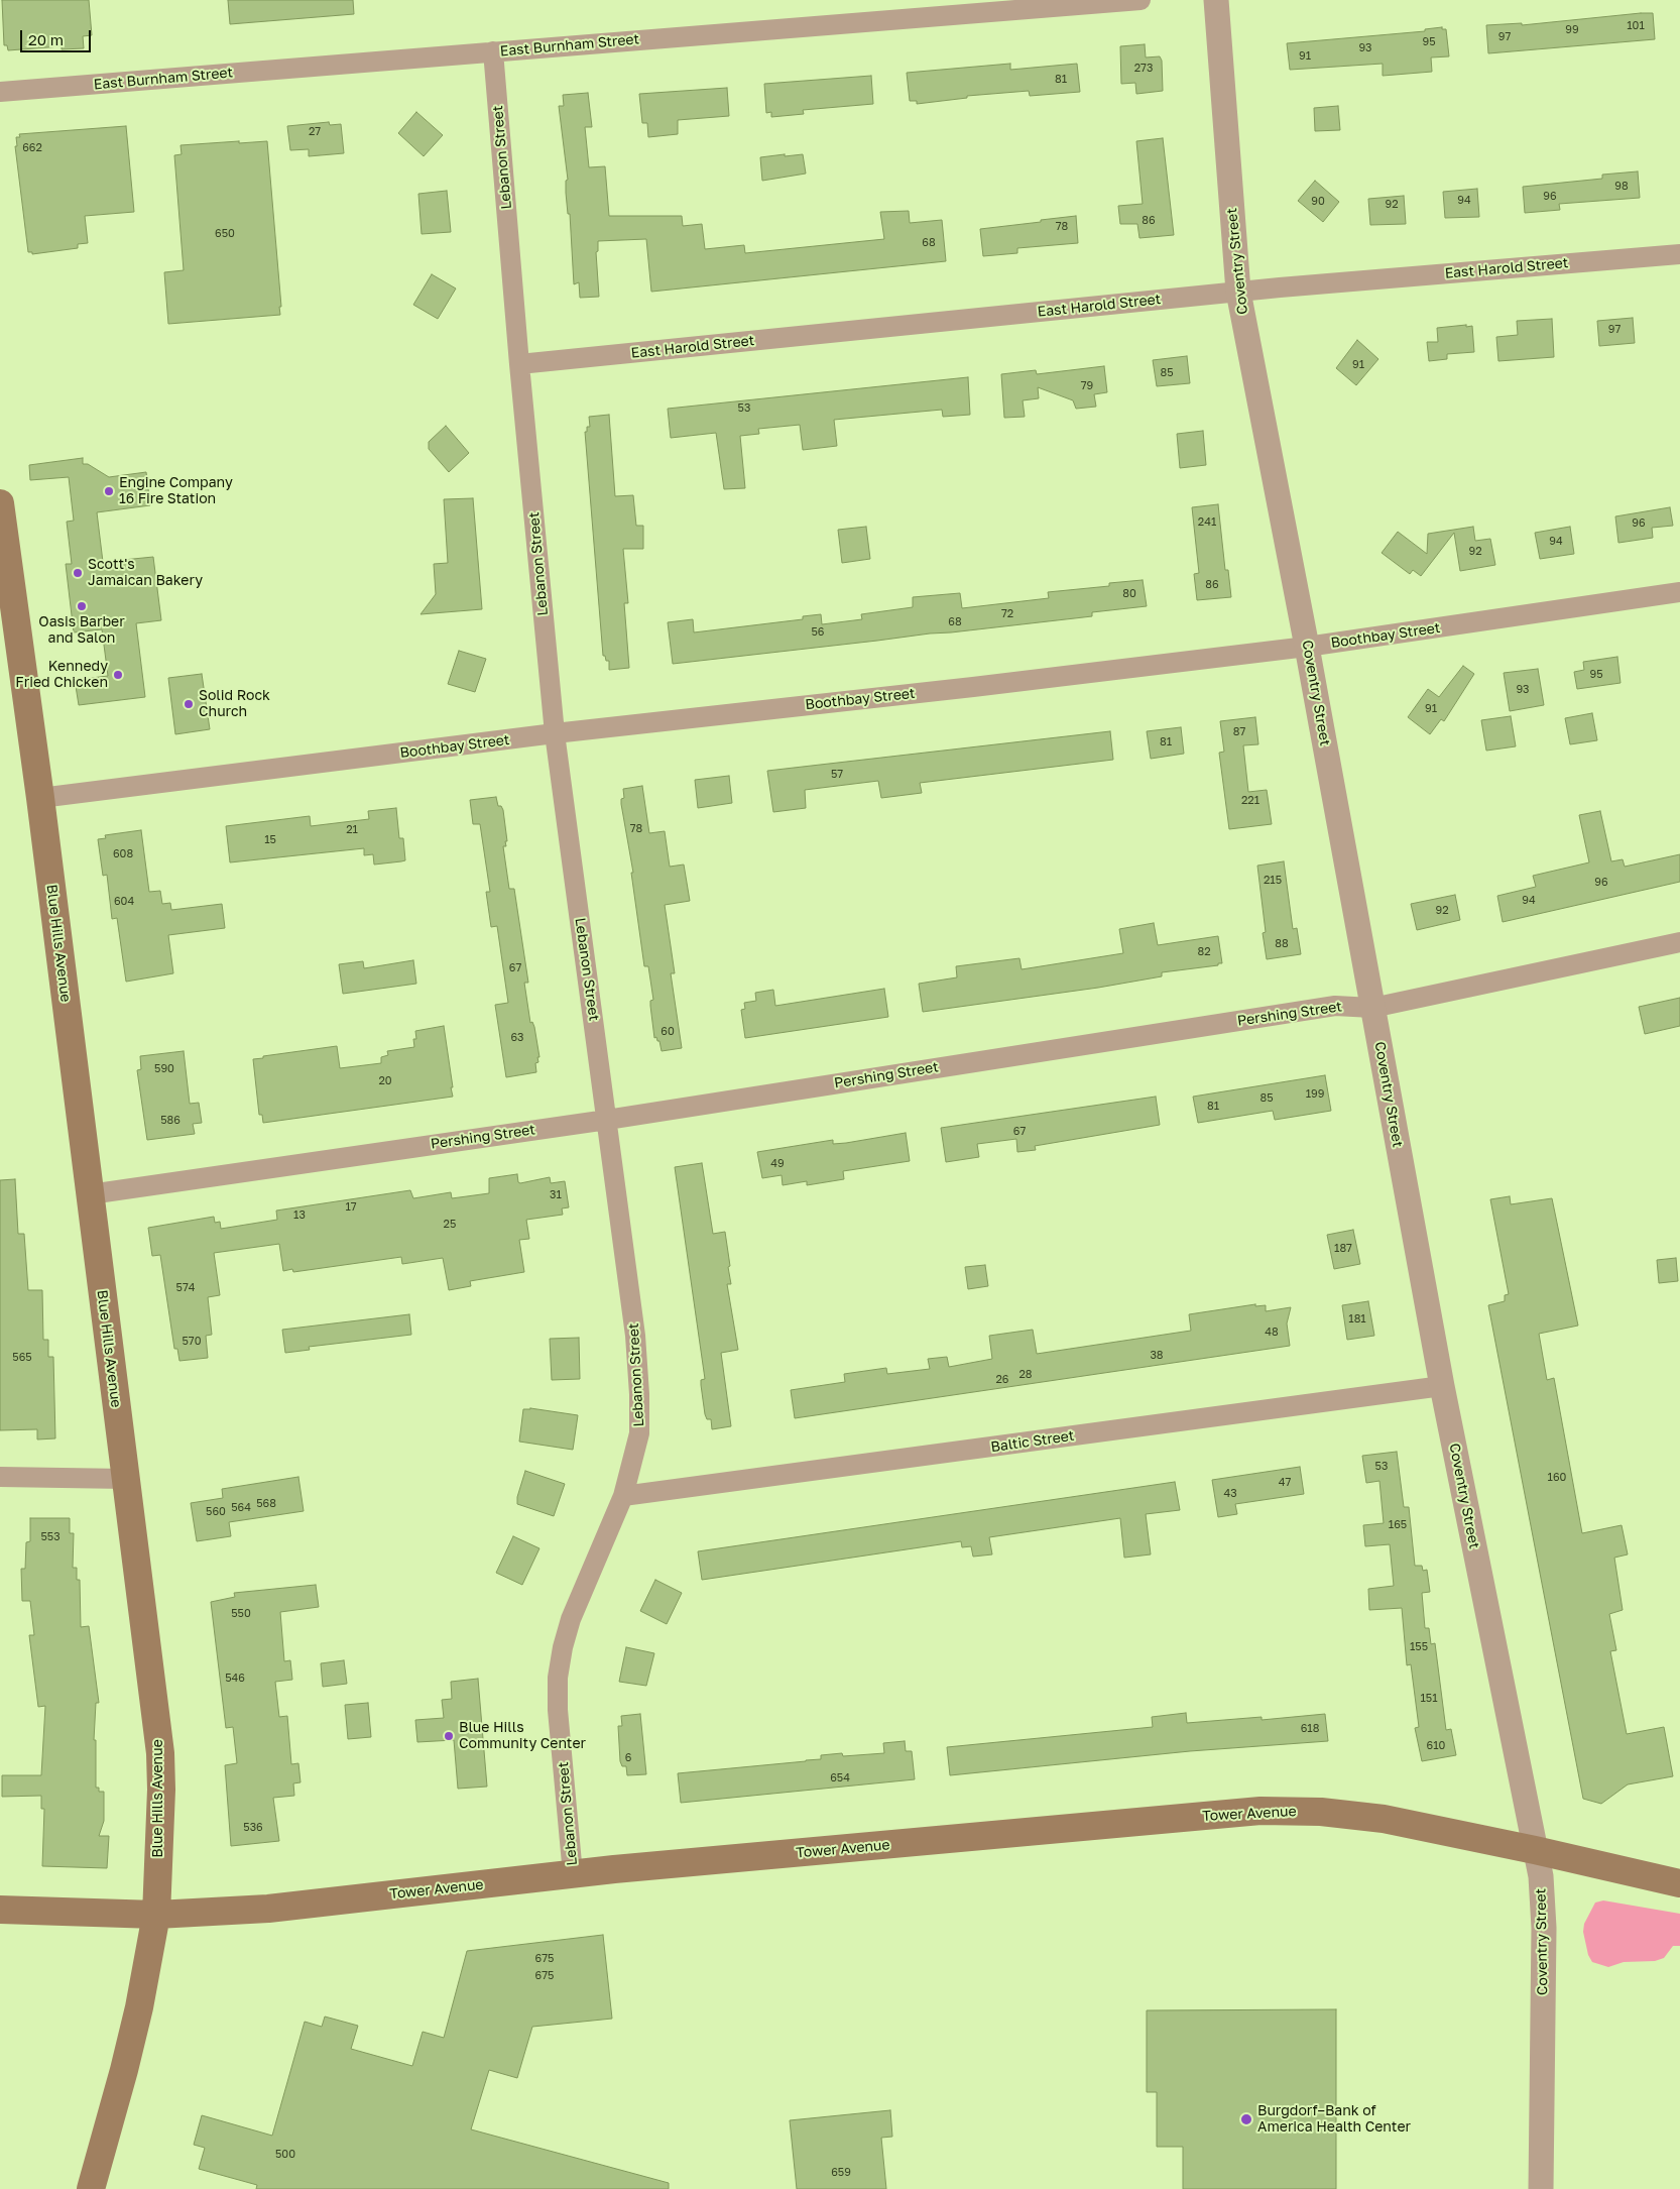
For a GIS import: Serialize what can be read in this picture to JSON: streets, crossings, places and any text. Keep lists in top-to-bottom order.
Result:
{
  "streets": {
    "main road": ["Blue Hills Avenue", "Tower Avenue"],
    "street": [
      "East Burnham Street",
      "Lebanon Street",
      "Coventry Street",
      "East Harold Street",
      "Boothbay Street",
      "Pershing Street",
      "Baltic Street"
    ]
  },
  "crossings": [
    ["East Burnham Street", "Lebanon Street"],
    ["Lebanon Street", "East Harold Street"],
    ["Lebanon Street", "Boothbay Street"],
    ["Lebanon Street", "Pershing Street"],
    ["Lebanon Street", "Baltic Street"],
    ["Lebanon Street", "Tower Avenue"],
    ["Coventry Street", "East Harold Street"],
    ["Coventry Street", "Boothbay Street"],
    ["Coventry Street", "Pershing Street"],
    ["Coventry Street", "Baltic Street"],
    ["Coventry Street", "Tower Avenue"],
    ["Boothbay Street", "Blue Hills Avenue"],
    ["Blue Hills Avenue", "Pershing Street"],
    ["Blue Hills Avenue", "Tower Avenue"]
  ],
  "places": [
    "Engine Company 16 Fire Station",
    "Scott's Jamaican Bakery",
    "Oasis Barber and Salon",
    "Kennedy Fried Chicken",
    "Solid Rock Church",
    "Blue Hills Community Center",
    "Burgdorf–Bank of America Health Center"
  ],
  "house_numbers": [
    "101",
    "99",
    "97",
    "95",
    "93",
    "91",
    "273",
    "81",
    "27",
    "662",
    "98",
    "96",
    "94",
    "90",
    "92",
    "86",
    "78",
    "650",
    "68",
    "97",
    "91",
    "85",
    "79",
    "53",
    "241",
    "96",
    "94",
    "92",
    "86",
    "80",
    "72",
    "68",
    "56",
    "95",
    "93",
    "91",
    "87",
    "81",
    "57",
    "221",
    "78",
    "21",
    "15",
    "608",
    "215",
    "96",
    "94",
    "604",
    "92",
    "88",
    "82",
    "67",
    "60",
    "63",
    "590",
    "20",
    "199",
    "85",
    "81",
    "586",
    "67",
    "49",
    "31",
    "17",
    "13",
    "25",
    "187",
    "574",
    "181",
    "48",
    "570",
    "38",
    "565",
    "28",
    "26",
    "53",
    "160",
    "47",
    "43",
    "568",
    "564",
    "560",
    "165",
    "553",
    "550",
    "155",
    "546",
    "151",
    "618",
    "610",
    "6",
    "654",
    "536",
    "675",
    "675",
    "500",
    "659"
  ],
  "scale_bar": "20 m"
}
